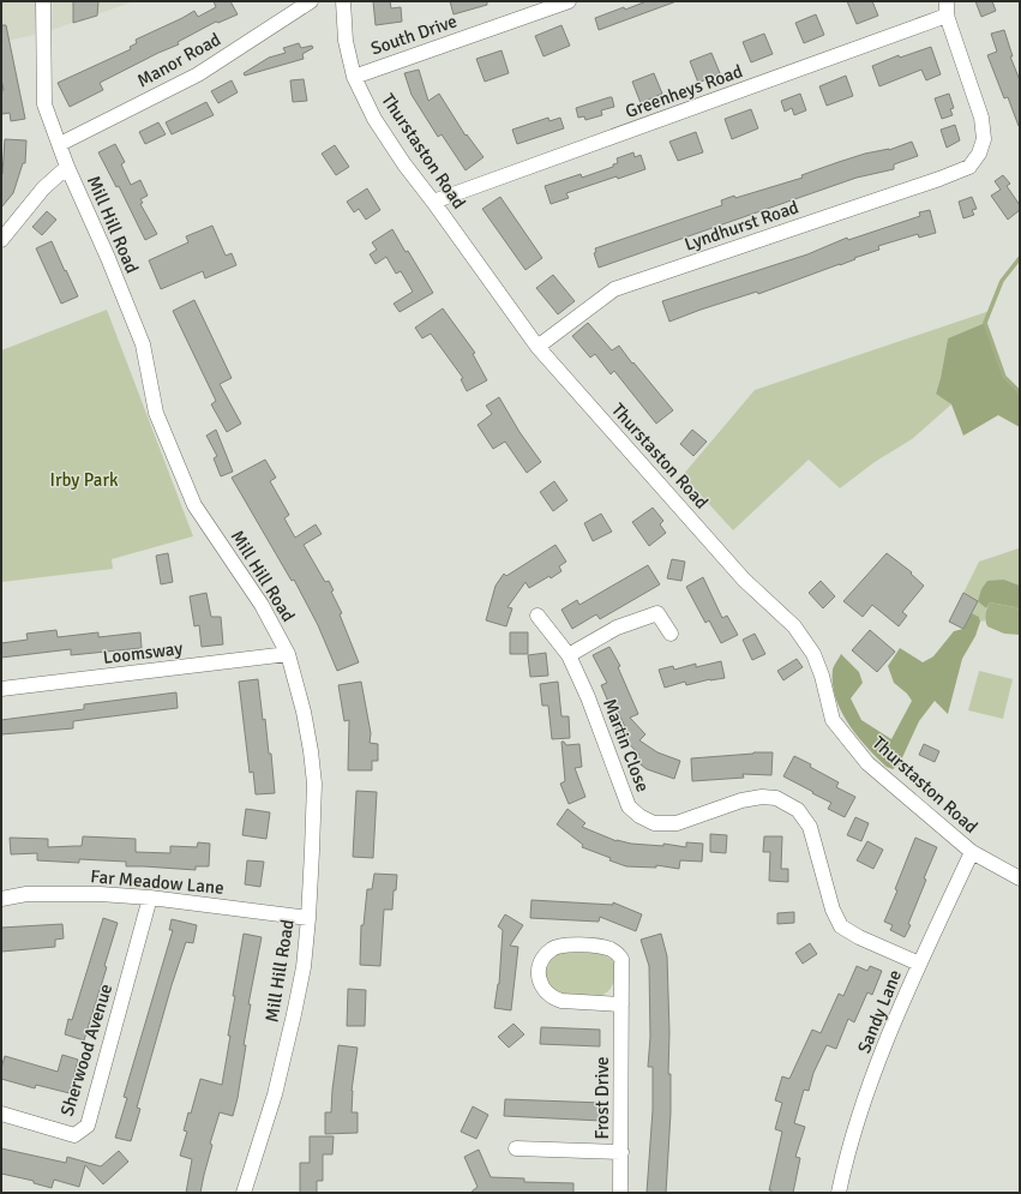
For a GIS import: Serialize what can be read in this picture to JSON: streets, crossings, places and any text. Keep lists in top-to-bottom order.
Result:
{
  "streets": {
    "street": [
      "South Drive",
      "Manor Road",
      "Greenheys Road",
      "Thurstaston Road",
      "Mill Hill Road",
      "Lyndhurst Road",
      "Loomsway",
      "Martin Close",
      "Far Meadow Lane",
      "Sandy Lane",
      "Sherwood Avenue",
      "Frost Drive"
    ]
  },
  "crossings": [
    ["South Drive", "Thurstaston Road"],
    ["Manor Road", "Mill Hill Road"],
    ["Greenheys Road", "Thurstaston Road"],
    ["Greenheys Road", "Lyndhurst Road"],
    ["Thurstaston Road", "Lyndhurst Road"],
    ["Thurstaston Road", "Sandy Lane"],
    ["Mill Hill Road", "Loomsway"],
    ["Mill Hill Road", "Far Meadow Lane"],
    ["Martin Close", "Sandy Lane"],
    ["Far Meadow Lane", "Sherwood Avenue"]
  ],
  "parks": ["Irby Park"]
}
